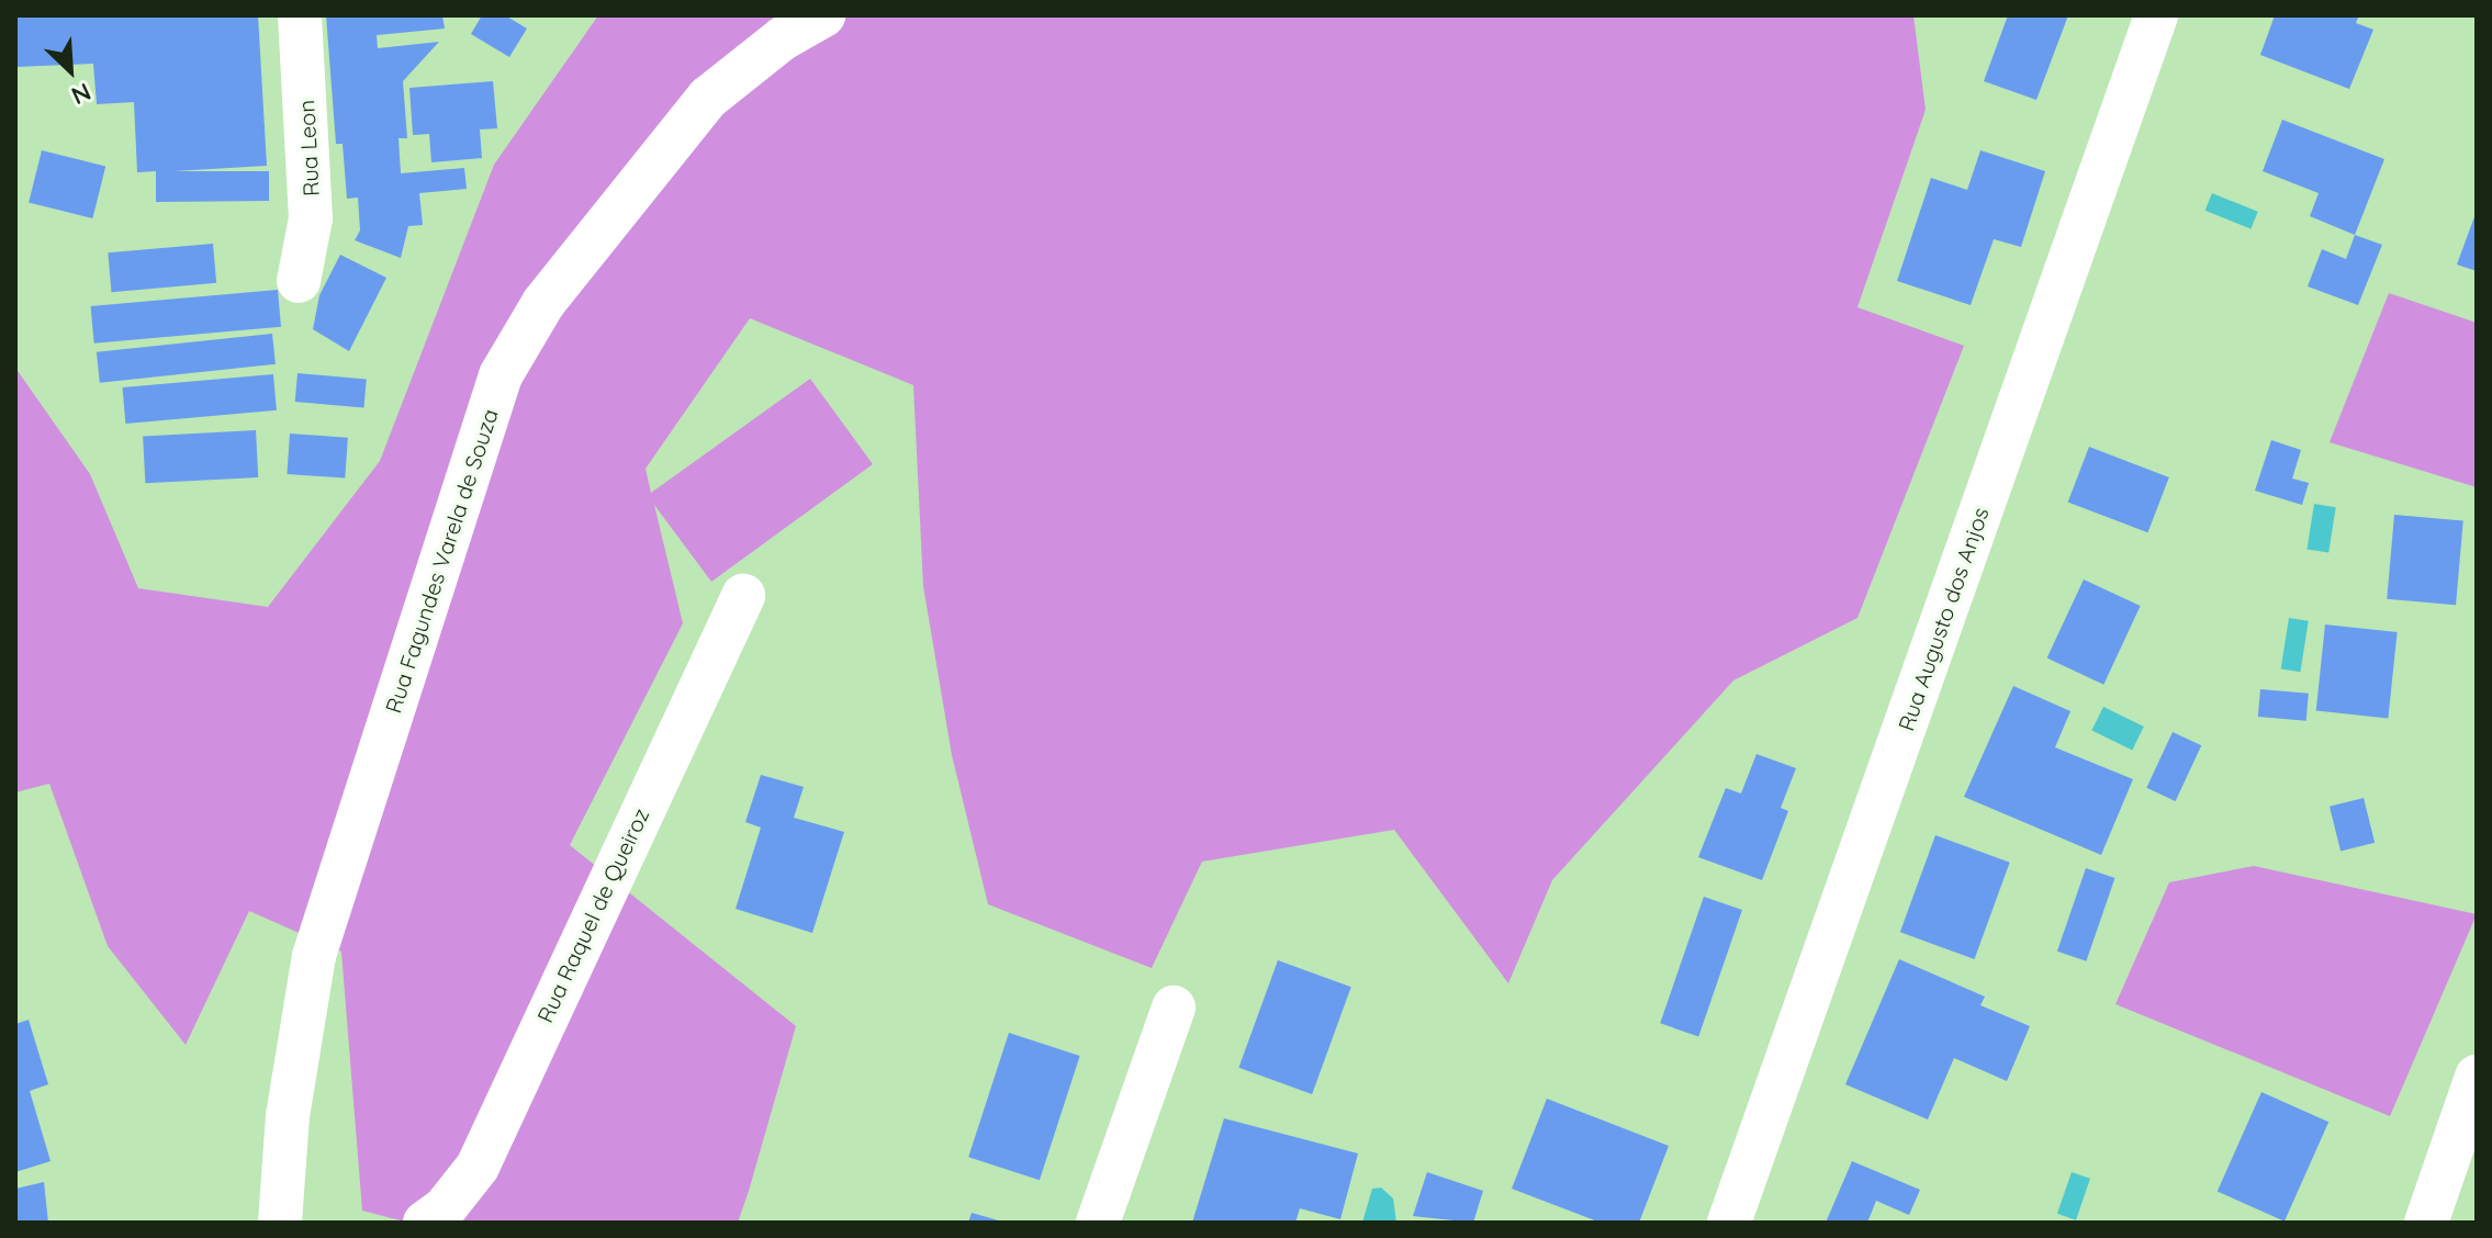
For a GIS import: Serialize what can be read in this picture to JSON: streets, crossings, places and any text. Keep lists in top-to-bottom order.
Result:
{
  "streets": {
    "street": [
      "Rua Leon",
      "Rua Fagundes Varela de Souza",
      "Rua Augusto dos Anjos",
      "Rua Raquel de Queiroz"
    ]
  },
  "north": "bottom right"
}
